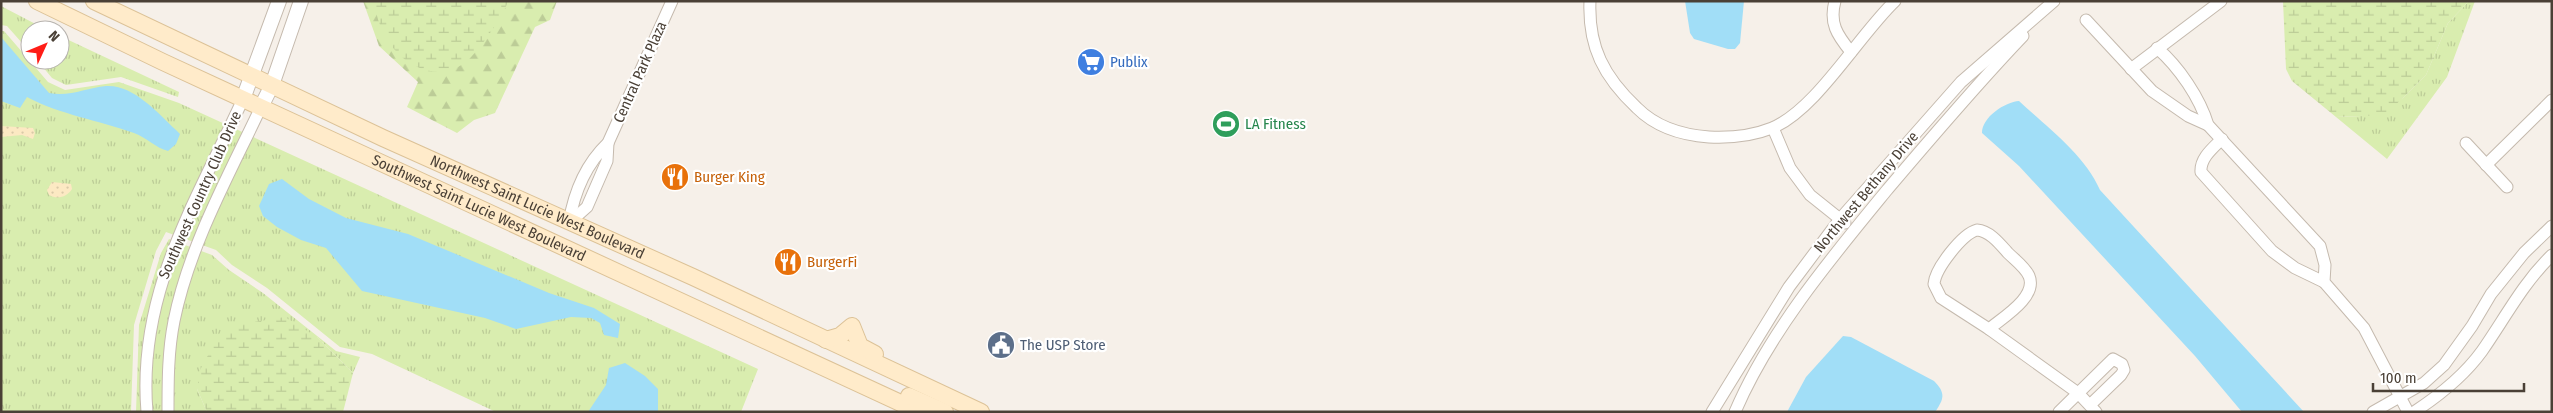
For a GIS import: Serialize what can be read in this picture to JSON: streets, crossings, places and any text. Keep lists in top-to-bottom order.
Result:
{
  "streets": {
    "main road": ["Southwest Saint Lucie West Boulevard", "Northwest Saint Lucie West Boulevard"],
    "street": ["Central Park Plaza", "Northwest Bethany Drive", "Southwest Country Club Drive"]
  },
  "crossings": [
    ["Central Park Plaza", "Northwest Saint Lucie West Boulevard"],
    ["Southwest Country Club Drive", "Southwest Saint Lucie West Boulevard"]
  ],
  "places": {
    "supermarket": ["Publix"],
    "sports": ["LA Fitness"],
    "restaurant": ["Burger King", "BurgerFi"],
    "public building": ["The USP Store"]
  },
  "scale_bar": "100 m",
  "north": "top right"
}
